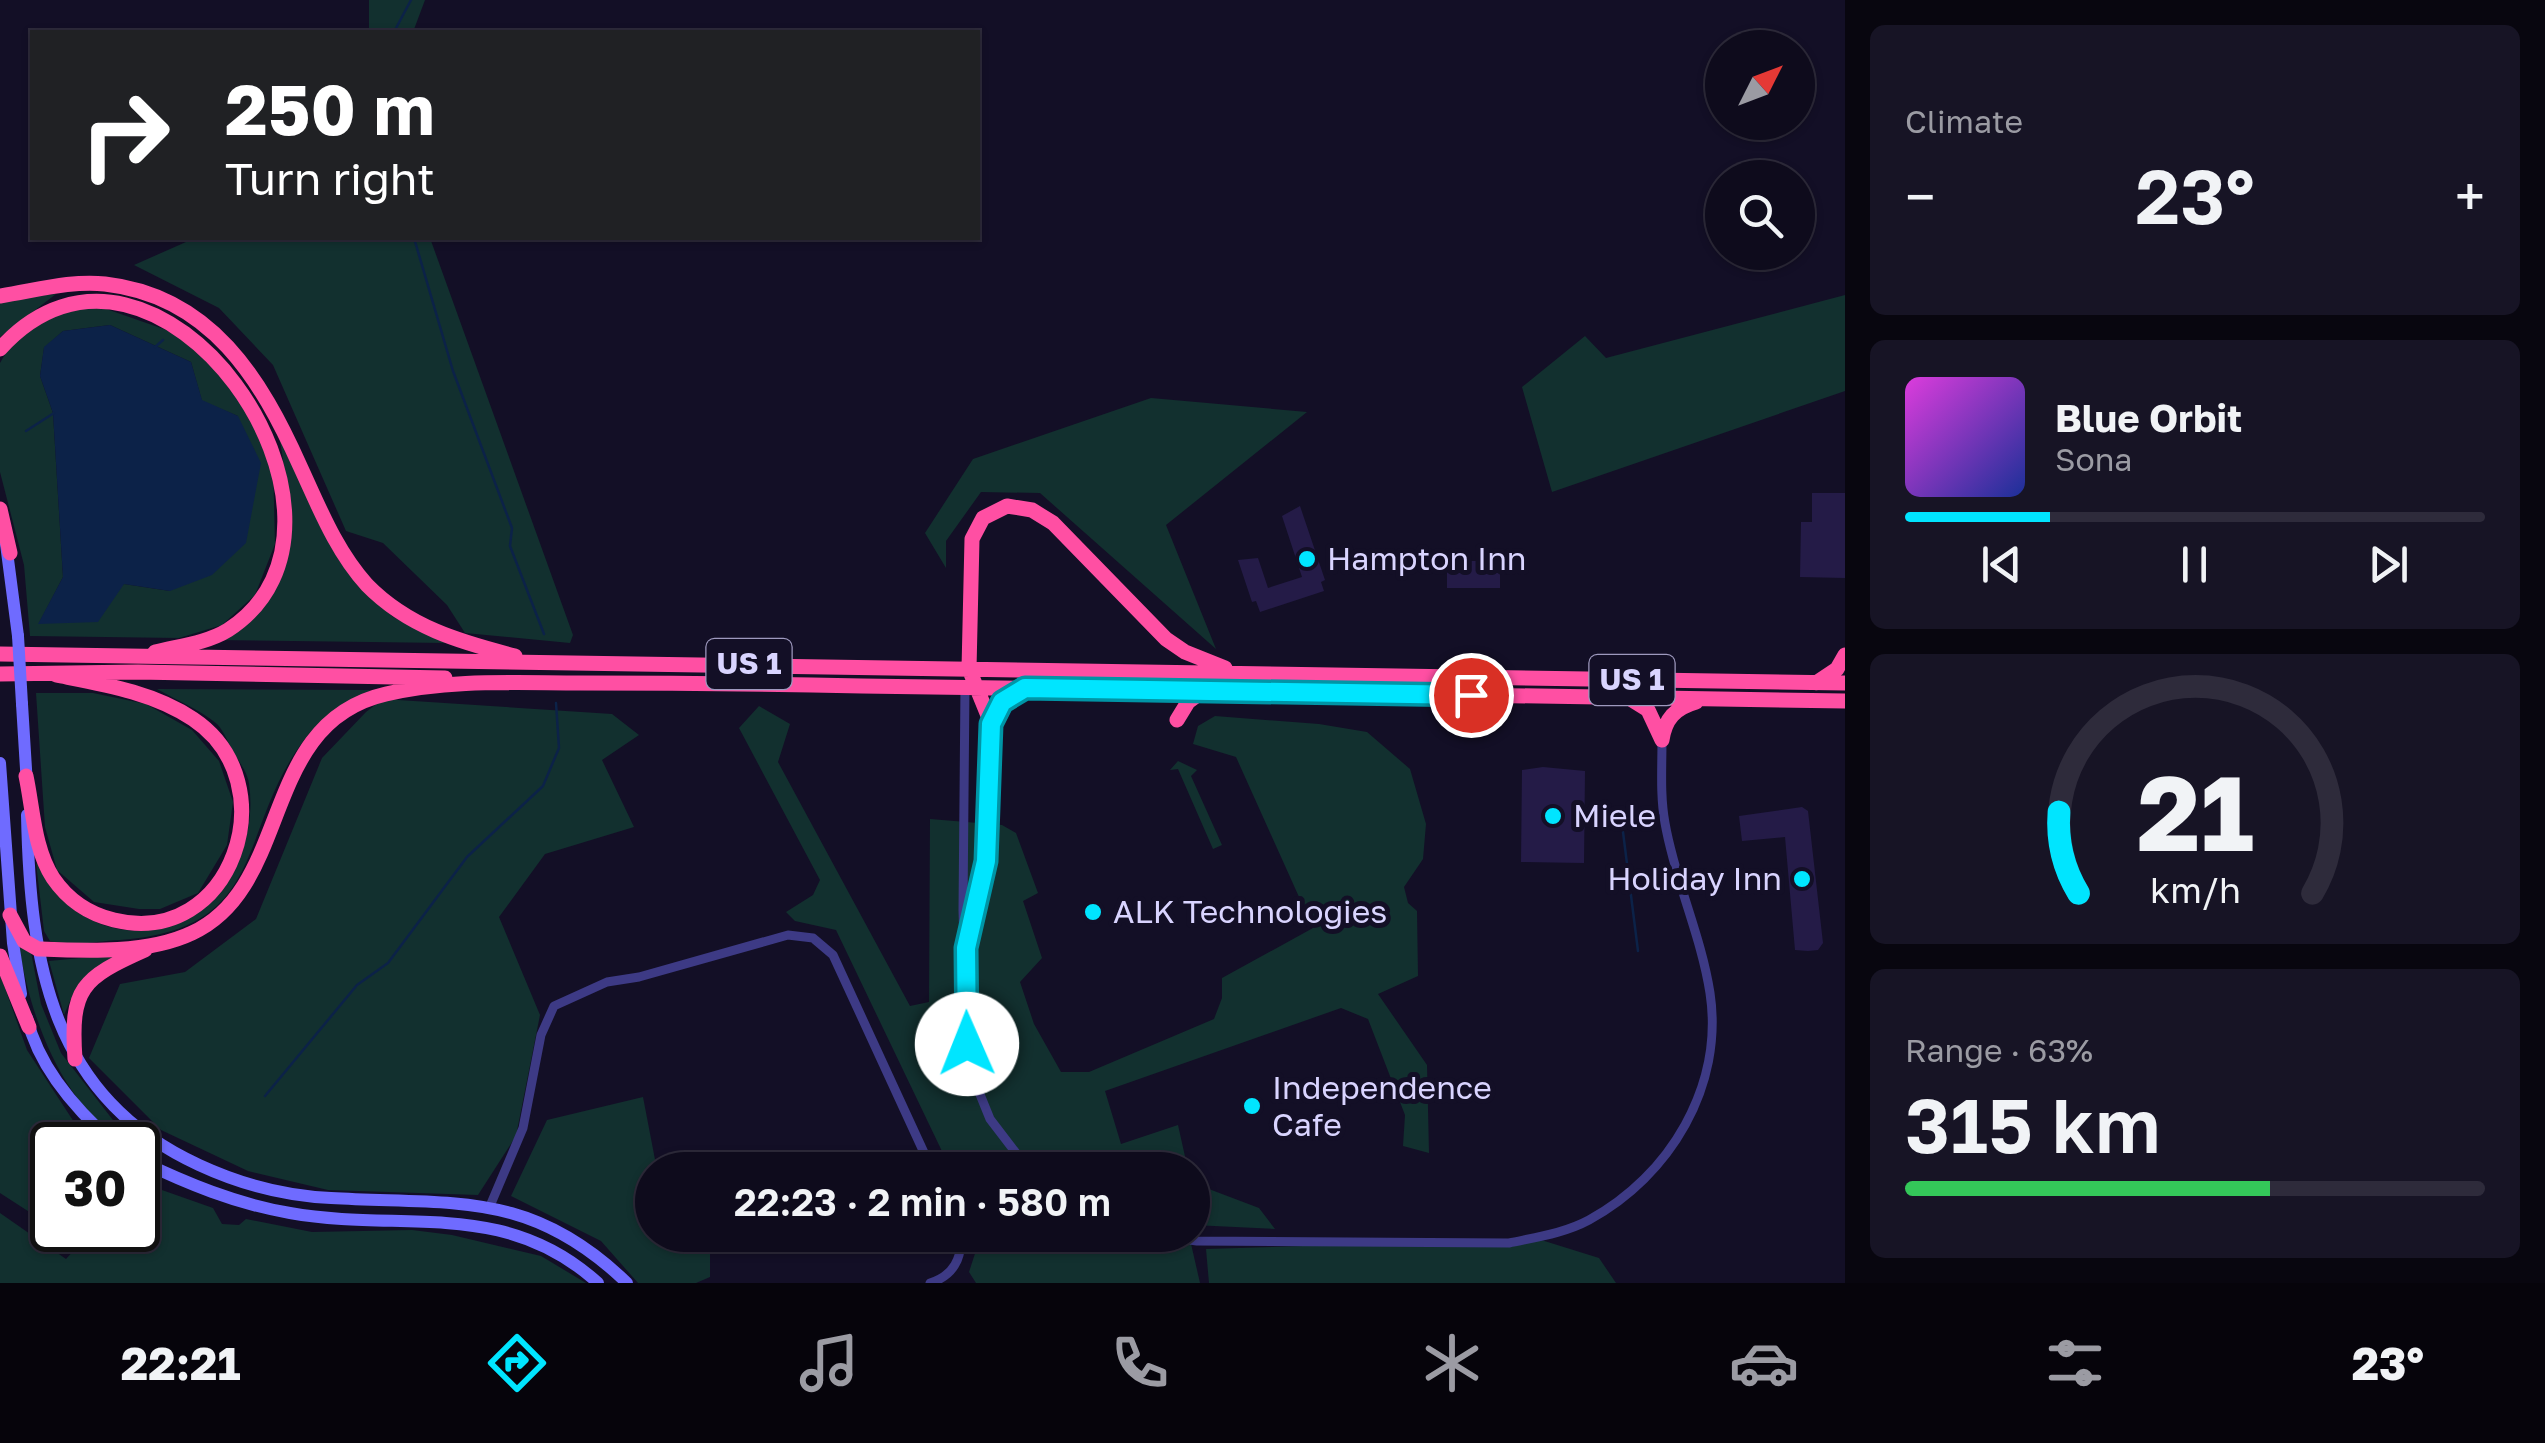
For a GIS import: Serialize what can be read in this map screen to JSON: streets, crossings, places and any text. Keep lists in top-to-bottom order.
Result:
{
  "streets": {
    "highway": ["US 1"]
  },
  "places": [
    "Hampton Inn",
    "Miele",
    "Holiday Inn",
    "ALK Technologies",
    "Independence Cafe"
  ],
  "north": "top right",
  "page": {
    "tile": [
      "Climate",
      ["Range · 63%", "315 km"]
    ],
    "turn": ["250 m", "Turn right"],
    "heat": ["−", "23°", "+"],
    "song": ["Blue Orbit", "Sona"],
    "limit": "30",
    "trip": "22:23 · 2 min · 580 m",
    "tabs": ["22:21", "23°"],
    "gauge": ["21", "km/h"]
  }
}
